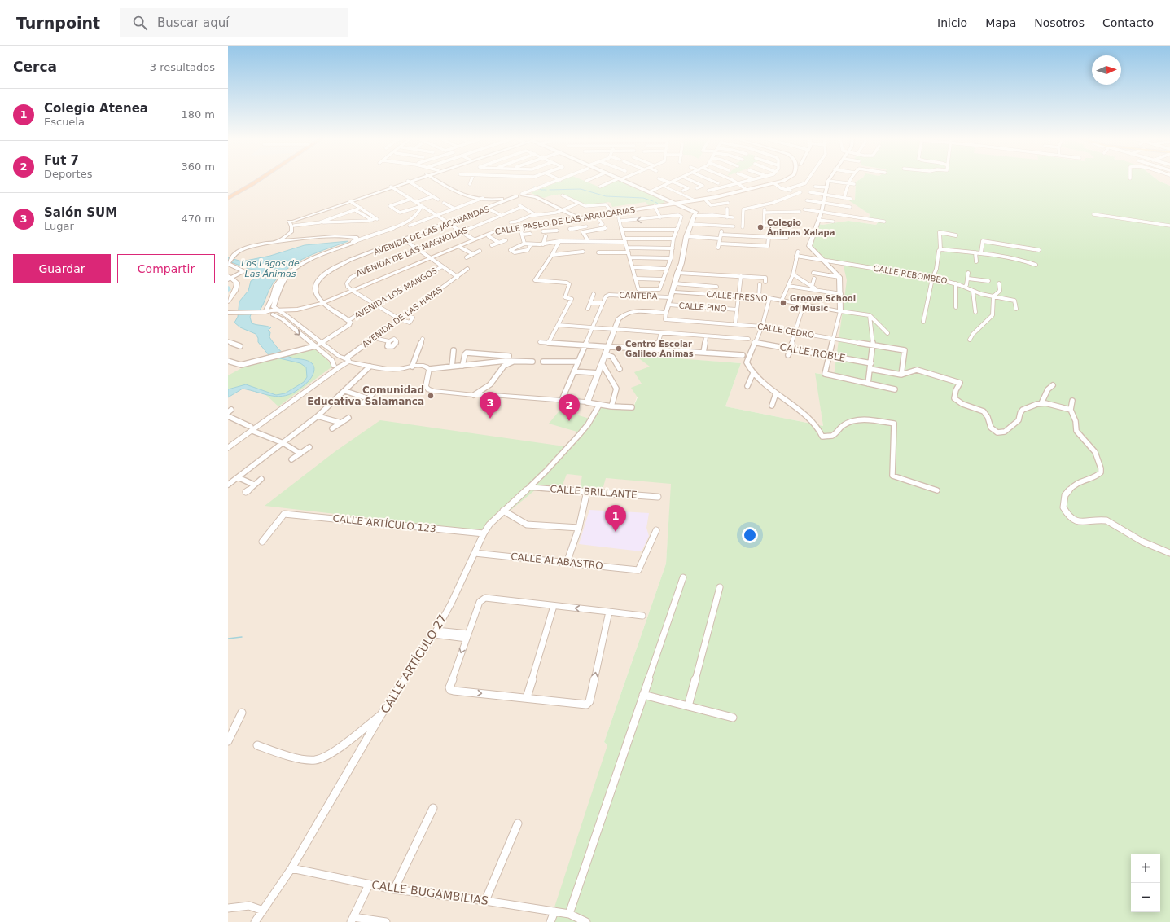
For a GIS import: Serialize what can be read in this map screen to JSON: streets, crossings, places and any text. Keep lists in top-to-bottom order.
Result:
{
  "streets": {
    "main road": ["CALLE PASEO DE LAS ARAUCARIAS"],
    "street": [
      "AVENIDA DE LAS JACARANDAS",
      "AVENIDA DE LAS MAGNOLIAS",
      "CALLE REBOMBEO",
      "AVENIDA LOS MANGOS",
      "CANTERA",
      "CALLE FRESNO",
      "CALLE PINO",
      "AVENIDA DE LAS HAYAS",
      "CALLE CEDRO",
      "CALLE ROBLE",
      "CALLE BRILLANTE",
      "CALLE ARTÍCULO 123",
      "CALLE ALABASTRO",
      "CALLE ARTÍCULO 27",
      "CALLE BUGAMBILIAS"
    ]
  },
  "crossings": [
    ["CALLE PASEO DE LAS ARAUCARIAS", "AVENIDA DE LAS JACARANDAS"],
    ["CALLE PASEO DE LAS ARAUCARIAS", "AVENIDA DE LAS MAGNOLIAS"],
    ["AVENIDA DE LAS JACARANDAS", "AVENIDA LOS MANGOS"],
    ["AVENIDA DE LAS MAGNOLIAS", "AVENIDA LOS MANGOS"],
    ["AVENIDA DE LAS MAGNOLIAS", "AVENIDA DE LAS HAYAS"],
    ["CALLE BRILLANTE", "CALLE ARTÍCULO 27"],
    ["CALLE ARTÍCULO 123", "CALLE ARTÍCULO 27"],
    ["CALLE ALABASTRO", "CALLE ARTÍCULO 27"],
    ["CALLE ARTÍCULO 27", "CALLE BUGAMBILIAS"]
  ],
  "water": ["Los Lagos de Las Ánimas"],
  "places": [
    "Colegio Ánimas Xalapa",
    "Groove School of Music",
    "Centro Escolar Galileo Ánimas",
    "Comunidad Educativa Salamanca"
  ],
  "north": "right",
  "page": {
    "header": "Turnpoint",
    "search": "Buscar aquí",
    "nav": [
      "Inicio",
      "Mapa",
      "Nosotros",
      "Contacto"
    ],
    "heading": ["Cerca", "3 resultados"],
    "list": [
      {
        "mark": "1",
        "name": "Colegio Atenea",
        "note": "Escuela",
        "value": "180 m"
      },
      {
        "mark": "2",
        "name": "Fut 7",
        "note": "Deportes",
        "value": "360 m"
      },
      {
        "mark": "3",
        "name": "Salón SUM",
        "note": "Lugar",
        "value": "470 m"
      }
    ],
    "buttons": ["Guardar", "Compartir"],
    "pins": ["3", "2", "1"],
    "map_buttons": ["+", "−"]
  }
}
